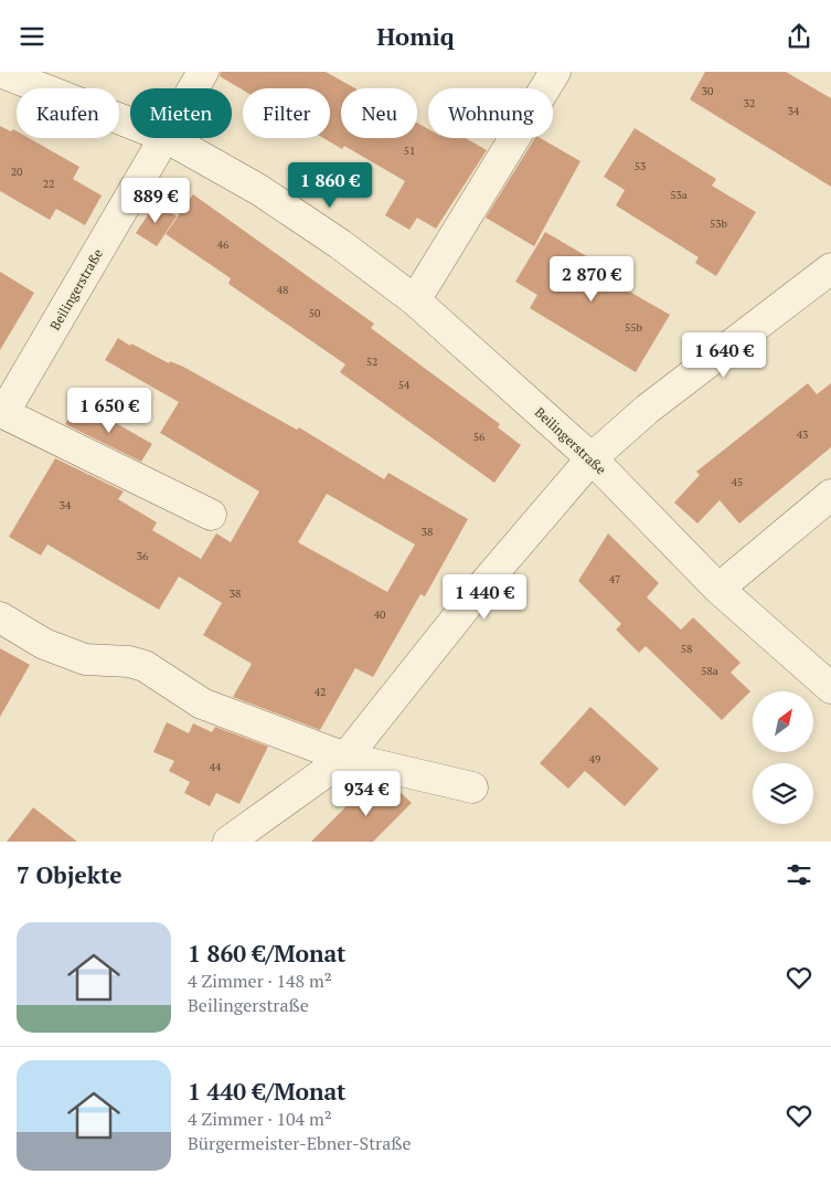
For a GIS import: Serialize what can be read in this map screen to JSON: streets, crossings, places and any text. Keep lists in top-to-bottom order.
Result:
{
  "streets": {
    "street": ["Beilingerstraße"]
  },
  "house_numbers": [
    "30",
    "32",
    "34",
    "51",
    "53",
    "20",
    "22",
    "53a",
    "53b",
    "46",
    "48",
    "50",
    "55b",
    "52",
    "54",
    "43",
    "56",
    "45",
    "34",
    "38",
    "36",
    "47",
    "38",
    "40",
    "58",
    "58a",
    "42",
    "49",
    "44"
  ],
  "north": "top right",
  "page": {
    "header": "Homiq",
    "chip": [
      "Kaufen",
      "Mieten",
      "Filter",
      "Neu",
      "Wohnung"
    ],
    "price": [
      "1 860 €",
      "889 €",
      "2 870 €",
      "1 640 €",
      "1 650 €",
      "1 440 €",
      "934 €"
    ],
    "heading": "7 Objekte",
    "list": [
      {
        "name": "1 860 €/Monat",
        "note": "4 Zimmer · 148 m² · Beilingerstraße"
      },
      {
        "name": "1 440 €/Monat",
        "note": "4 Zimmer · 104 m² · Bürgermeister-Ebner-Straße"
      }
    ]
  }
}
